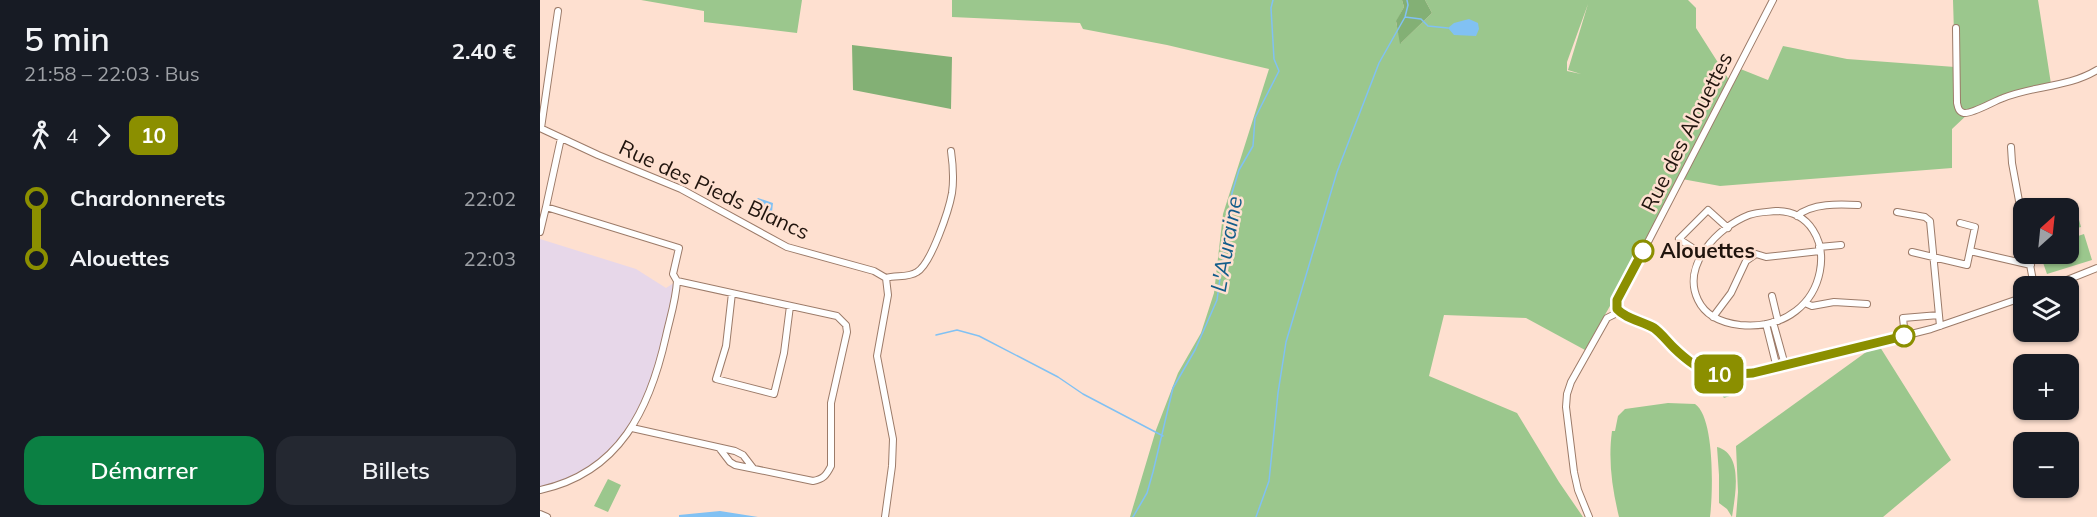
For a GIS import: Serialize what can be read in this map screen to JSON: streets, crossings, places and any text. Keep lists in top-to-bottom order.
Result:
{
  "streets": {
    "street": ["Rue des Alouettes", "Rue des Pieds Blancs"]
  },
  "water": ["L'Auraine"],
  "places": ["Alouettes"],
  "lines": ["bus line 10"],
  "north": "top right",
  "page": {
    "heading": ["5 min", "21:58 – 22:03 · Bus", "2.40 €"],
    "on_map": "10",
    "legs": ["4", "10"],
    "list": [
      {
        "name": "Chardonnerets",
        "value": "22:02"
      },
      {
        "name": "Alouettes",
        "value": "22:03"
      }
    ],
    "map_buttons": ["+", "−"],
    "buttons": ["Démarrer", "Billets"]
  }
}
